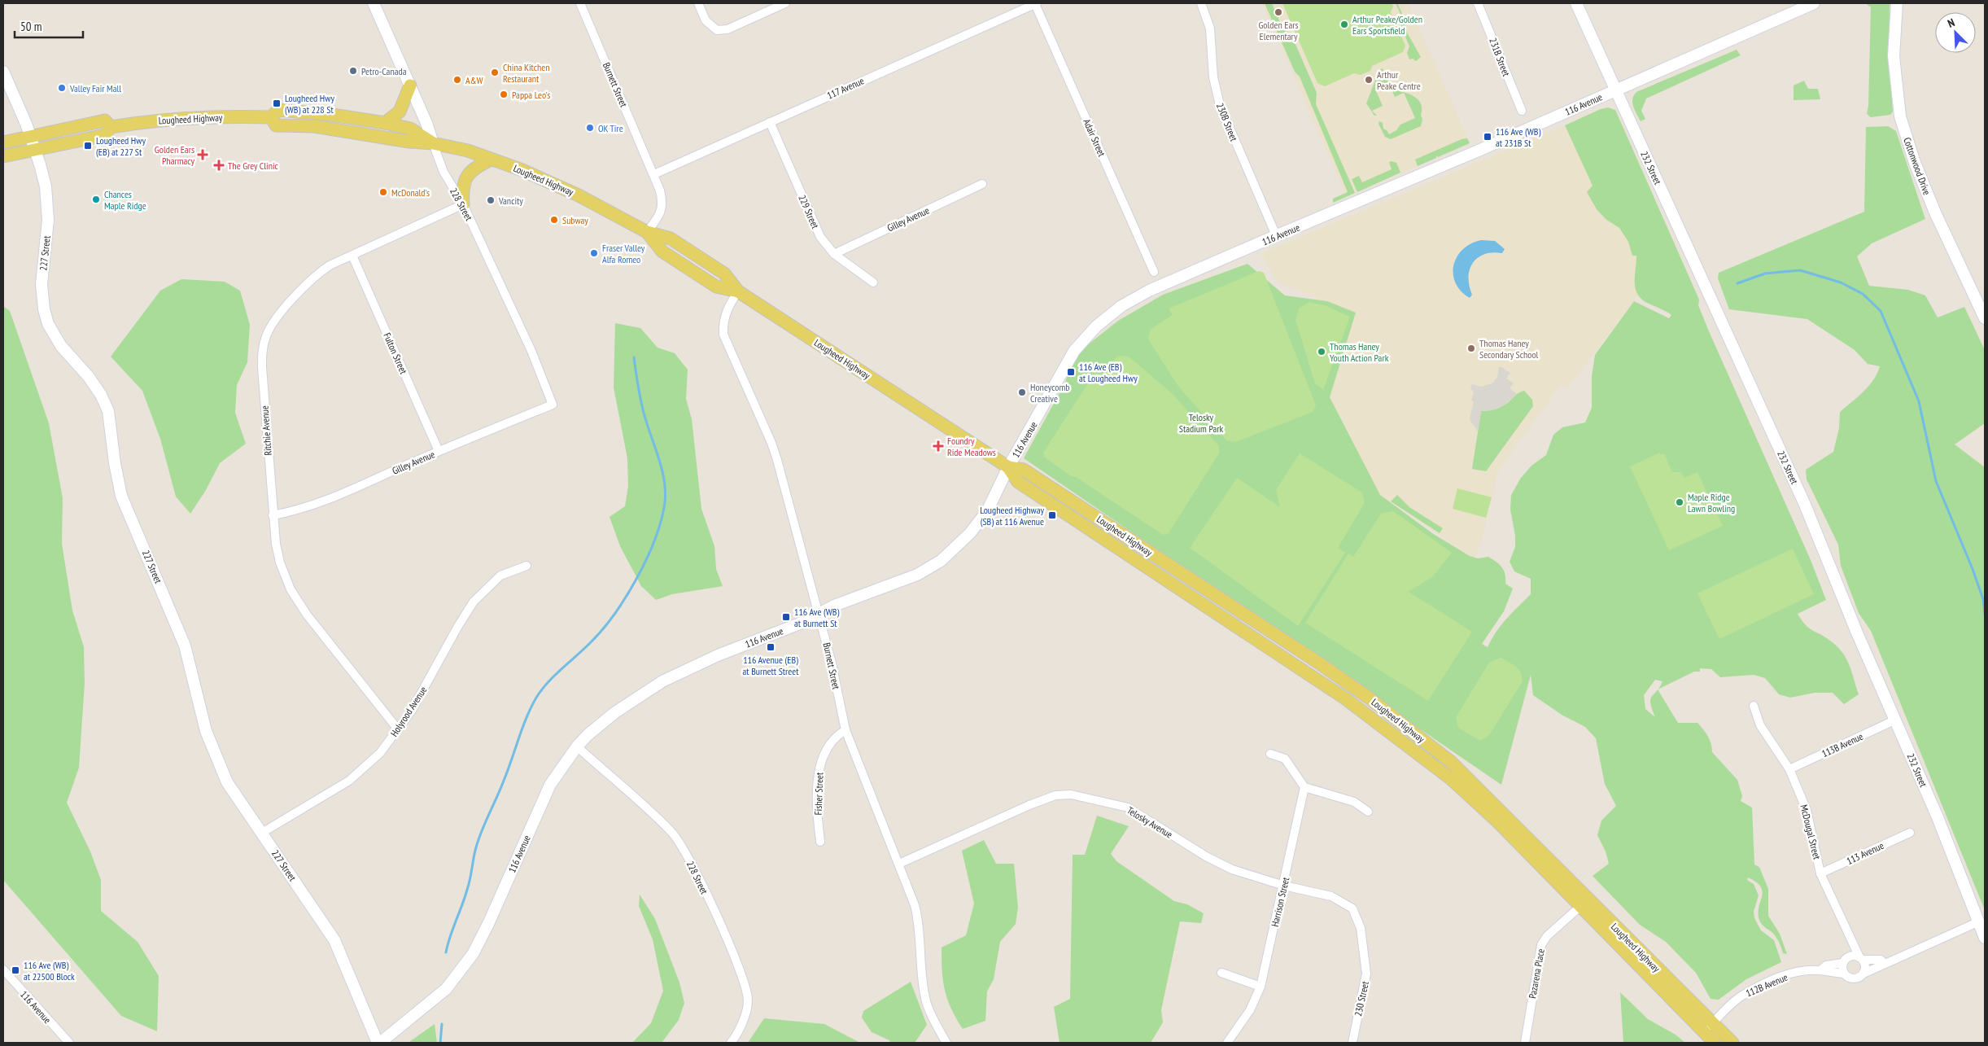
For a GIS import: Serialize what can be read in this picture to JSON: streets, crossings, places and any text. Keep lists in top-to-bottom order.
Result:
{
  "streets": {
    "main road": ["Lougheed Highway"],
    "street": [
      "231B Street",
      "Burnett Street",
      "117 Avenue",
      "116 Avenue",
      "230B Street",
      "Adair Street",
      "Cottonwood Drive",
      "232 Street",
      "228 Street",
      "229 Street",
      "Gilley Avenue",
      "227 Street",
      "Fulton Street",
      "Ritchie Avenue",
      "Holyrood Avenue",
      "113B Avenue",
      "Fisher Street",
      "Telosky Avenue",
      "McDougal Street",
      "113 Avenue",
      "Harrison Street",
      "Pazarena Place",
      "112B Avenue",
      "230 Street"
    ]
  },
  "crossings": [
    ["Burnett Street", "117 Avenue"],
    ["Burnett Street", "116 Avenue"],
    ["Burnett Street", "Lougheed Highway"],
    ["Burnett Street", "Fisher Street"],
    ["Burnett Street", "Telosky Avenue"],
    ["117 Avenue", "Adair Street"],
    ["117 Avenue", "229 Street"],
    ["116 Avenue", "Lougheed Highway"],
    ["116 Avenue", "230B Street"],
    ["116 Avenue", "232 Street"],
    ["116 Avenue", "228 Street"],
    ["116 Avenue", "227 Street"],
    ["Lougheed Highway", "228 Street"],
    ["Lougheed Highway", "227 Street"],
    ["Lougheed Highway", "Pazarena Place"],
    ["Lougheed Highway", "112B Avenue"],
    ["232 Street", "113B Avenue"],
    ["228 Street", "Gilley Avenue"],
    ["228 Street", "Ritchie Avenue"],
    ["229 Street", "Gilley Avenue"],
    ["Gilley Avenue", "Fulton Street"],
    ["Gilley Avenue", "Ritchie Avenue"],
    ["227 Street", "Holyrood Avenue"],
    ["Fulton Street", "Ritchie Avenue"],
    ["Ritchie Avenue", "Holyrood Avenue"],
    ["113B Avenue", "McDougal Street"],
    ["Telosky Avenue", "Harrison Street"],
    ["Telosky Avenue", "230 Street"],
    ["McDougal Street", "113 Avenue"],
    ["McDougal Street", "112B Avenue"]
  ],
  "parks": ["Telosky Stadium Park"],
  "places": {
    "other": [
      "Golden Ears Elementary",
      "Arthur Peake/Golden Ears Sportsfield",
      "Petro-Canada",
      "China Kitchen Restaurant",
      "A&W",
      "Arthur Peake Centre",
      "Valley Fair Mall",
      "Pappa Leo's",
      "OK Tire",
      "McDonald's",
      "Chances Maple Ridge",
      "Vancity",
      "Subway",
      "Fraser Valley Alfa Romeo",
      "Thomas Haney Secondary School",
      "Thomas Haney Youth Action Park",
      "Honeycomb Creative",
      "Maple Ridge Lawn Bowling"
    ],
    "transit": [
      "Lougheed Hwy (WB) at 228 St",
      "116 Ave (WB) at 231B St",
      "Lougheed Hwy (EB) at 227 St",
      "116 Ave (EB) at Lougheed Hwy",
      "Lougheed Highway (SB) at 116 Avenue",
      "116 Ave (WB) at Burnett St",
      "116 Avenue (EB) at Burnett Street",
      "116 Ave (WB) at 22500 Block"
    ],
    "health": ["Golden Ears Pharmacy", "The Grey Clinic", "Foundry Ride Meadows"]
  },
  "scale_bar": "50 m",
  "north": "top left"
}
